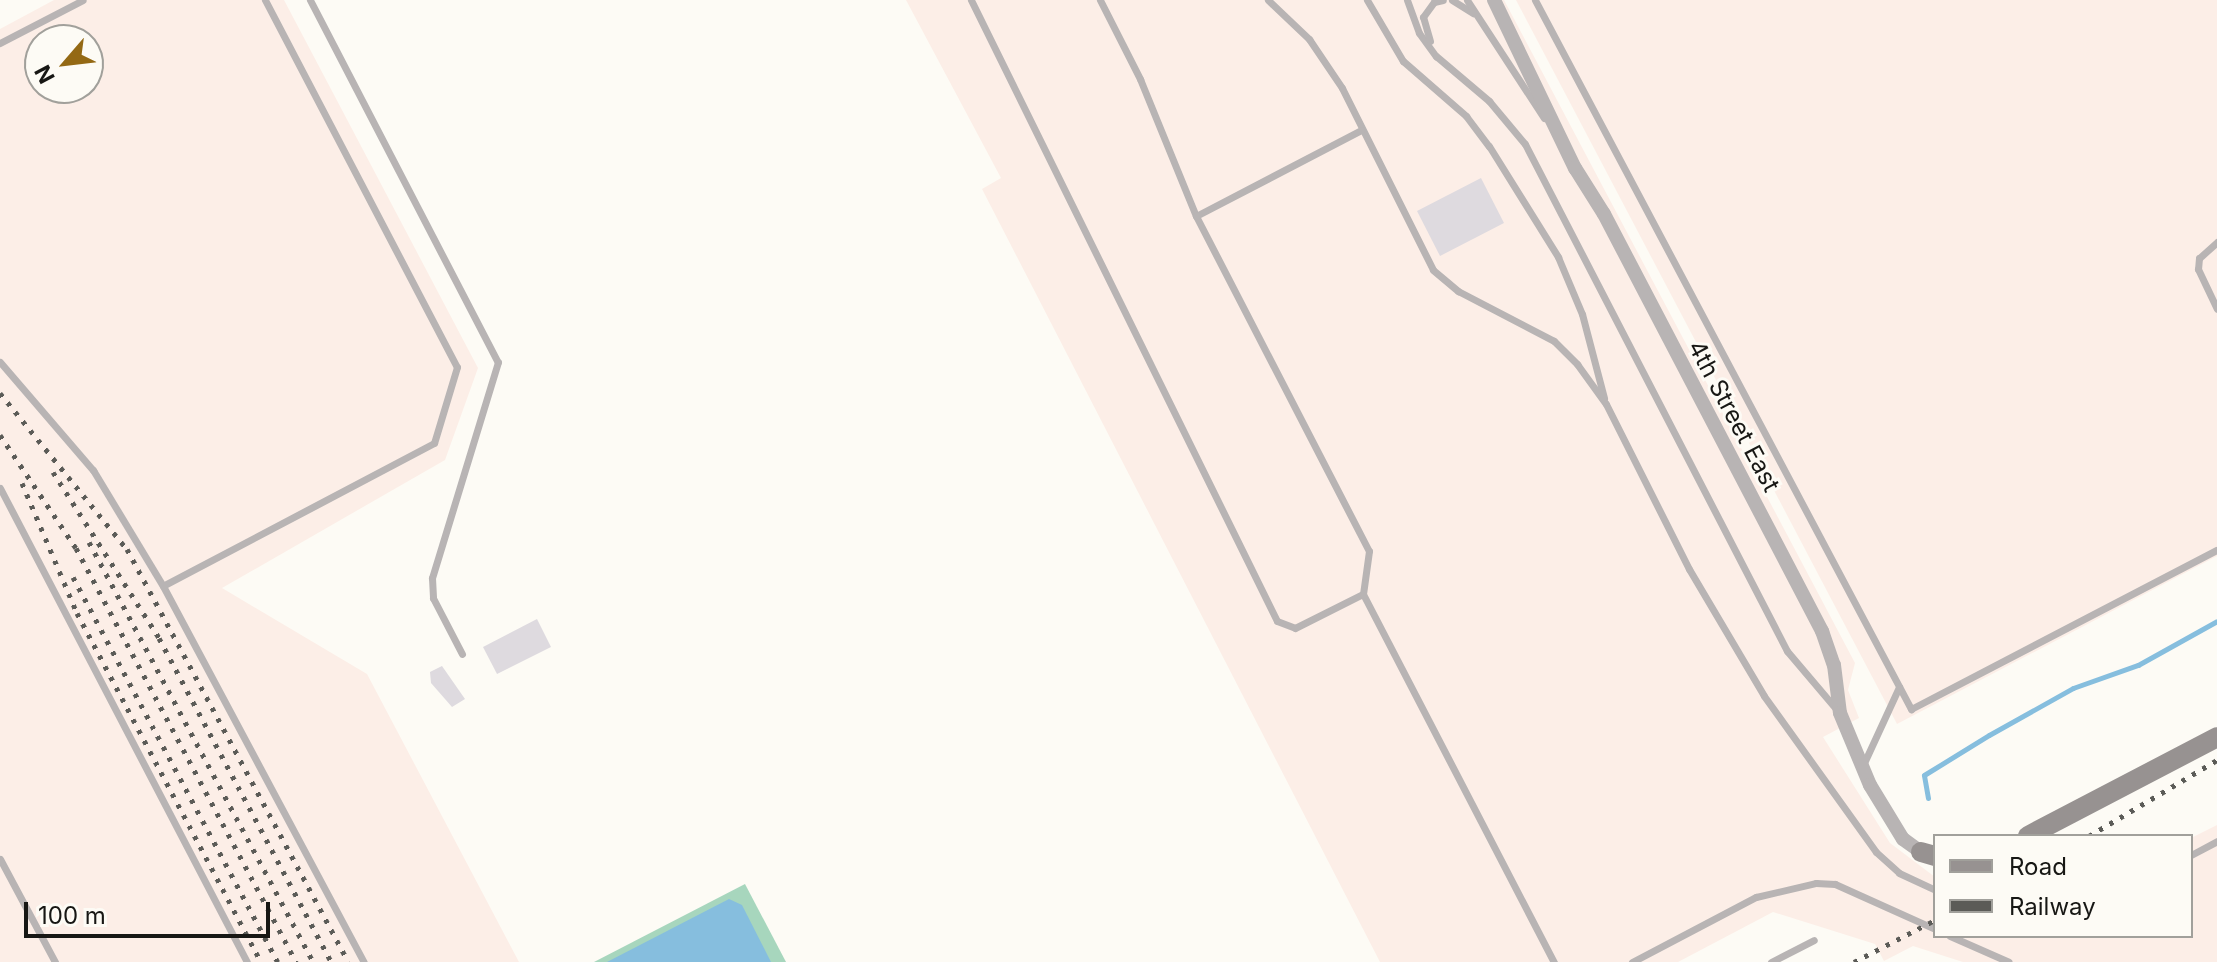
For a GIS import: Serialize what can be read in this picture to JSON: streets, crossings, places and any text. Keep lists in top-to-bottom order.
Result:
{
  "streets": {
    "street": ["4th Street East"]
  },
  "legend": ["Road", "Railway"],
  "scale_bar": "100 m",
  "north": "bottom left"
}
